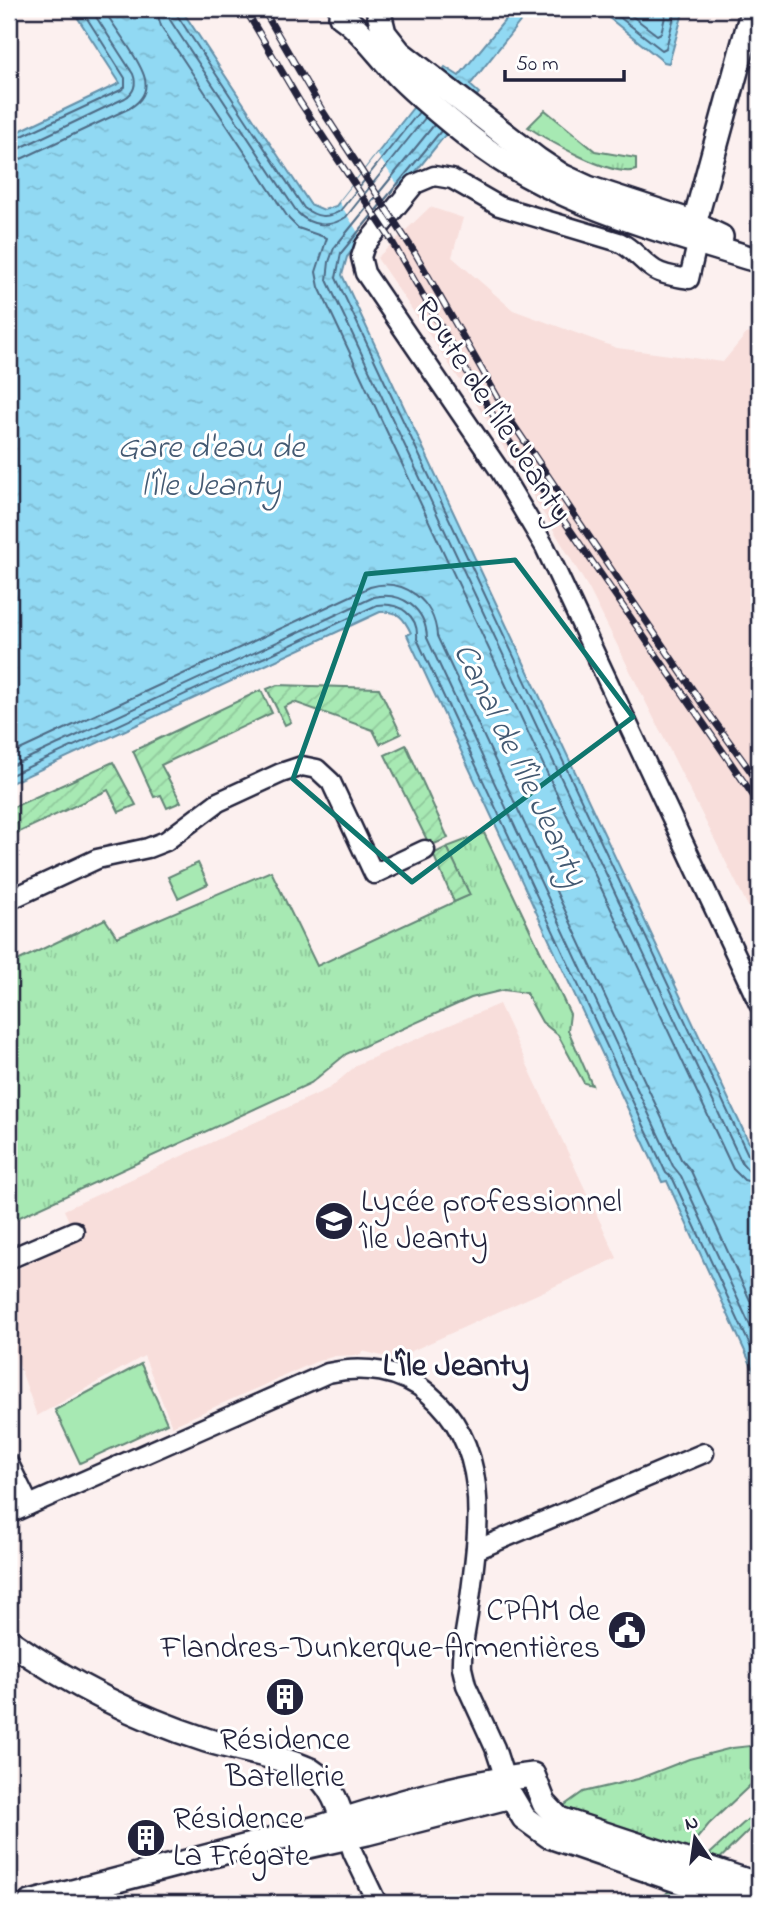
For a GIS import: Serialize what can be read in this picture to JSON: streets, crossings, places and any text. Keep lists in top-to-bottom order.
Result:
{
  "streets": {
    "street": ["Route de l'Île Jeanty"]
  },
  "districts": ["L'Île Jeanty"],
  "water": ["Gare d'eau de l'Île Jeanty", "Canal de l'Île Jeanty"],
  "places": {
    "school or university": ["Lycée professionnel Île Jeanty"],
    "public building": ["CPAM de Flandres-Dunkerque-Armentières"],
    "building": ["Résidence Batellerie", "Résidence La Frégate"]
  },
  "scale_bar": "50 m",
  "north": "top"
}
